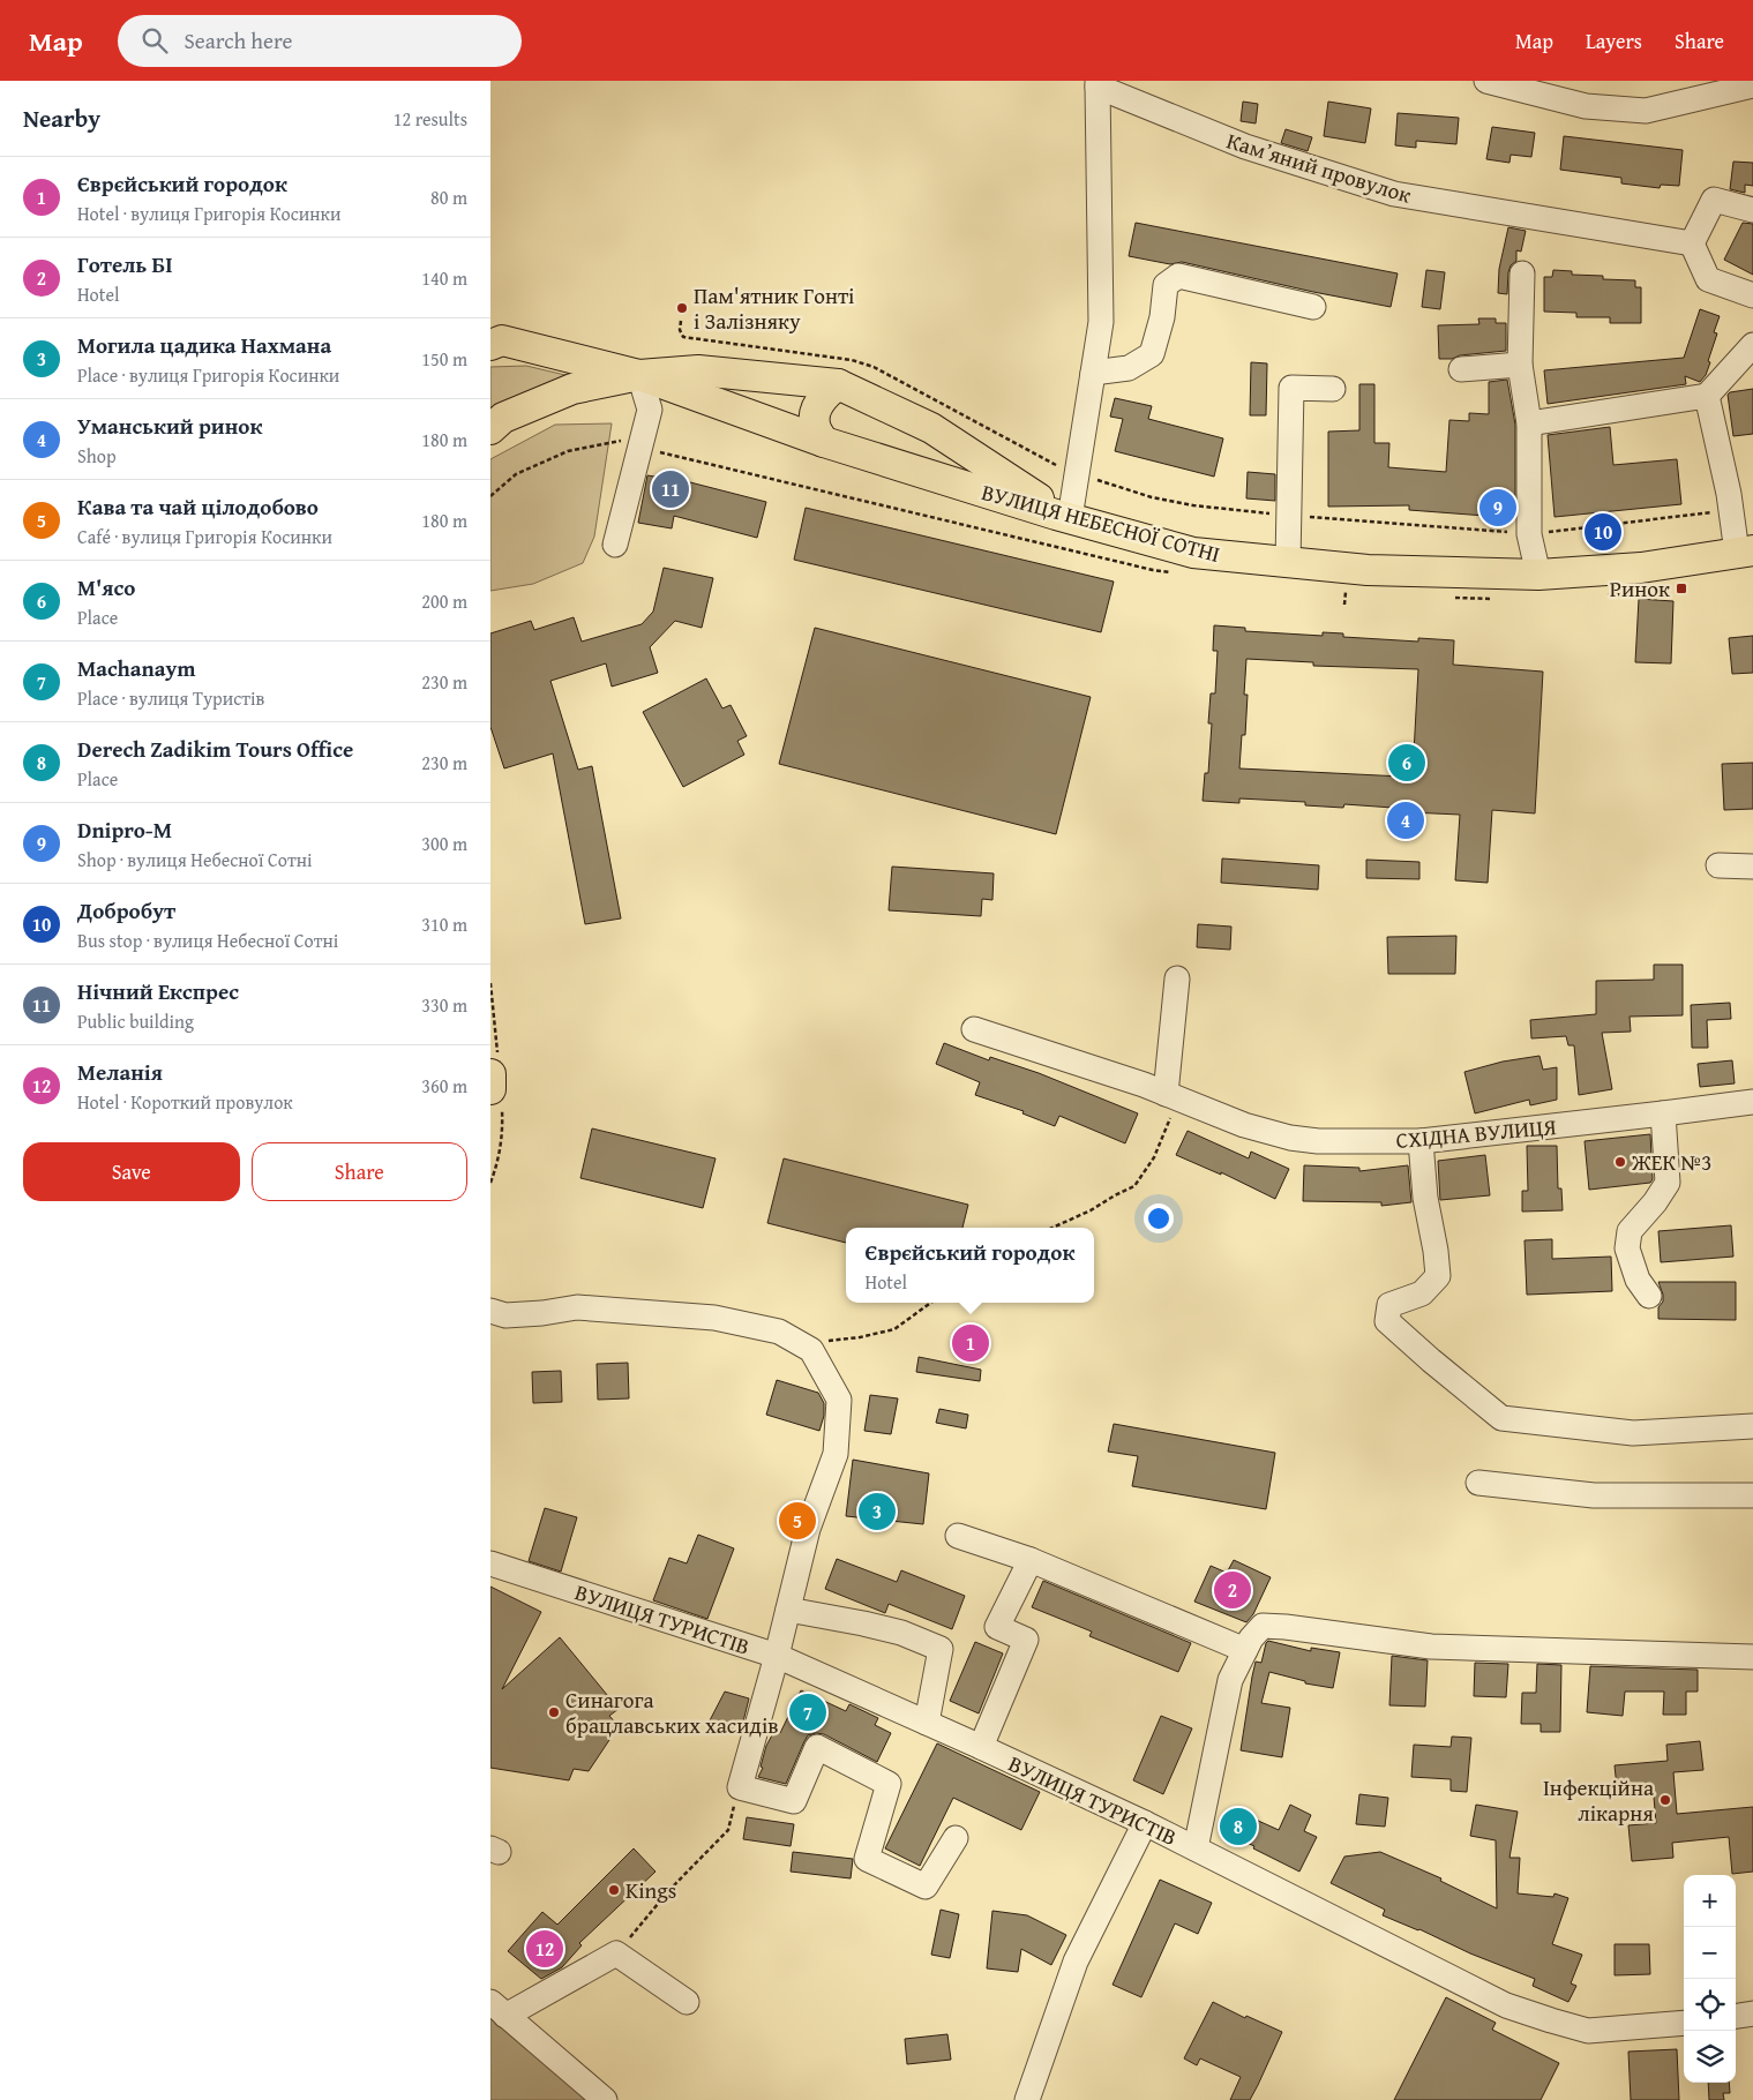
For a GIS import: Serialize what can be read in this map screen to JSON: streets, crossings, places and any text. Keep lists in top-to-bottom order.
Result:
{
  "streets": {
    "main road": ["ВУЛИЦЯ НЕБЕСНОЇ СОТНІ"],
    "street": ["Камʼяний провулок", "СХІДНА ВУЛИЦЯ", "ВУЛИЦЯ ТУРИСТІВ"]
  },
  "places": {
    "other": [
      "Пам'ятник Гонті і Залізняку",
      "ЖЕК №3",
      "Синагога брацлавських хасидів",
      "Інфекційна лікарня",
      "Kings"
    ],
    "transit": ["Ринок"]
  },
  "page": {
    "header": "Map",
    "search": "Search here",
    "nav": ["Map", "Layers", "Share"],
    "heading": ["Nearby", "12 results"],
    "list": [
      {
        "mark": "1",
        "name": "Єврєйський городок",
        "note": "Hotel · вулиця Григорія Косинки",
        "value": "80 m"
      },
      {
        "mark": "2",
        "name": "Готель БІ",
        "note": "Hotel",
        "value": "140 m"
      },
      {
        "mark": "3",
        "name": "Могила цадика Нахмана",
        "note": "Place · вулиця Григорія Косинки",
        "value": "150 m"
      },
      {
        "mark": "4",
        "name": "Уманський ринок",
        "note": "Shop",
        "value": "180 m"
      },
      {
        "mark": "5",
        "name": "Кава та чай цілодобово",
        "note": "Café · вулиця Григорія Косинки",
        "value": "180 m"
      },
      {
        "mark": "6",
        "name": "М'ясо",
        "note": "Place",
        "value": "200 m"
      },
      {
        "mark": "7",
        "name": "Machanaym",
        "note": "Place · вулиця Туристів",
        "value": "230 m"
      },
      {
        "mark": "8",
        "name": "Derech Zadikim Tours Office",
        "note": "Place",
        "value": "230 m"
      },
      {
        "mark": "9",
        "name": "Dnipro-M",
        "note": "Shop · вулиця Небесної Сотні",
        "value": "300 m"
      },
      {
        "mark": "10",
        "name": "Добробут",
        "note": "Bus stop · вулиця Небесної Сотні",
        "value": "310 m"
      },
      {
        "mark": "11",
        "name": "Нічний Експрес",
        "note": "Public building",
        "value": "330 m"
      },
      {
        "mark": "12",
        "name": "Меланія",
        "note": "Hotel · Короткий провулок",
        "value": "360 m"
      }
    ],
    "pins": [
      "11",
      "9",
      "10",
      "6",
      "4",
      "1",
      "3",
      "5",
      "2",
      "7",
      "8",
      "12"
    ],
    "buttons": ["Save", "Share"],
    "popup": ["Єврєйський городок", "Hotel"],
    "map_buttons": ["+", "−"]
  }
}
